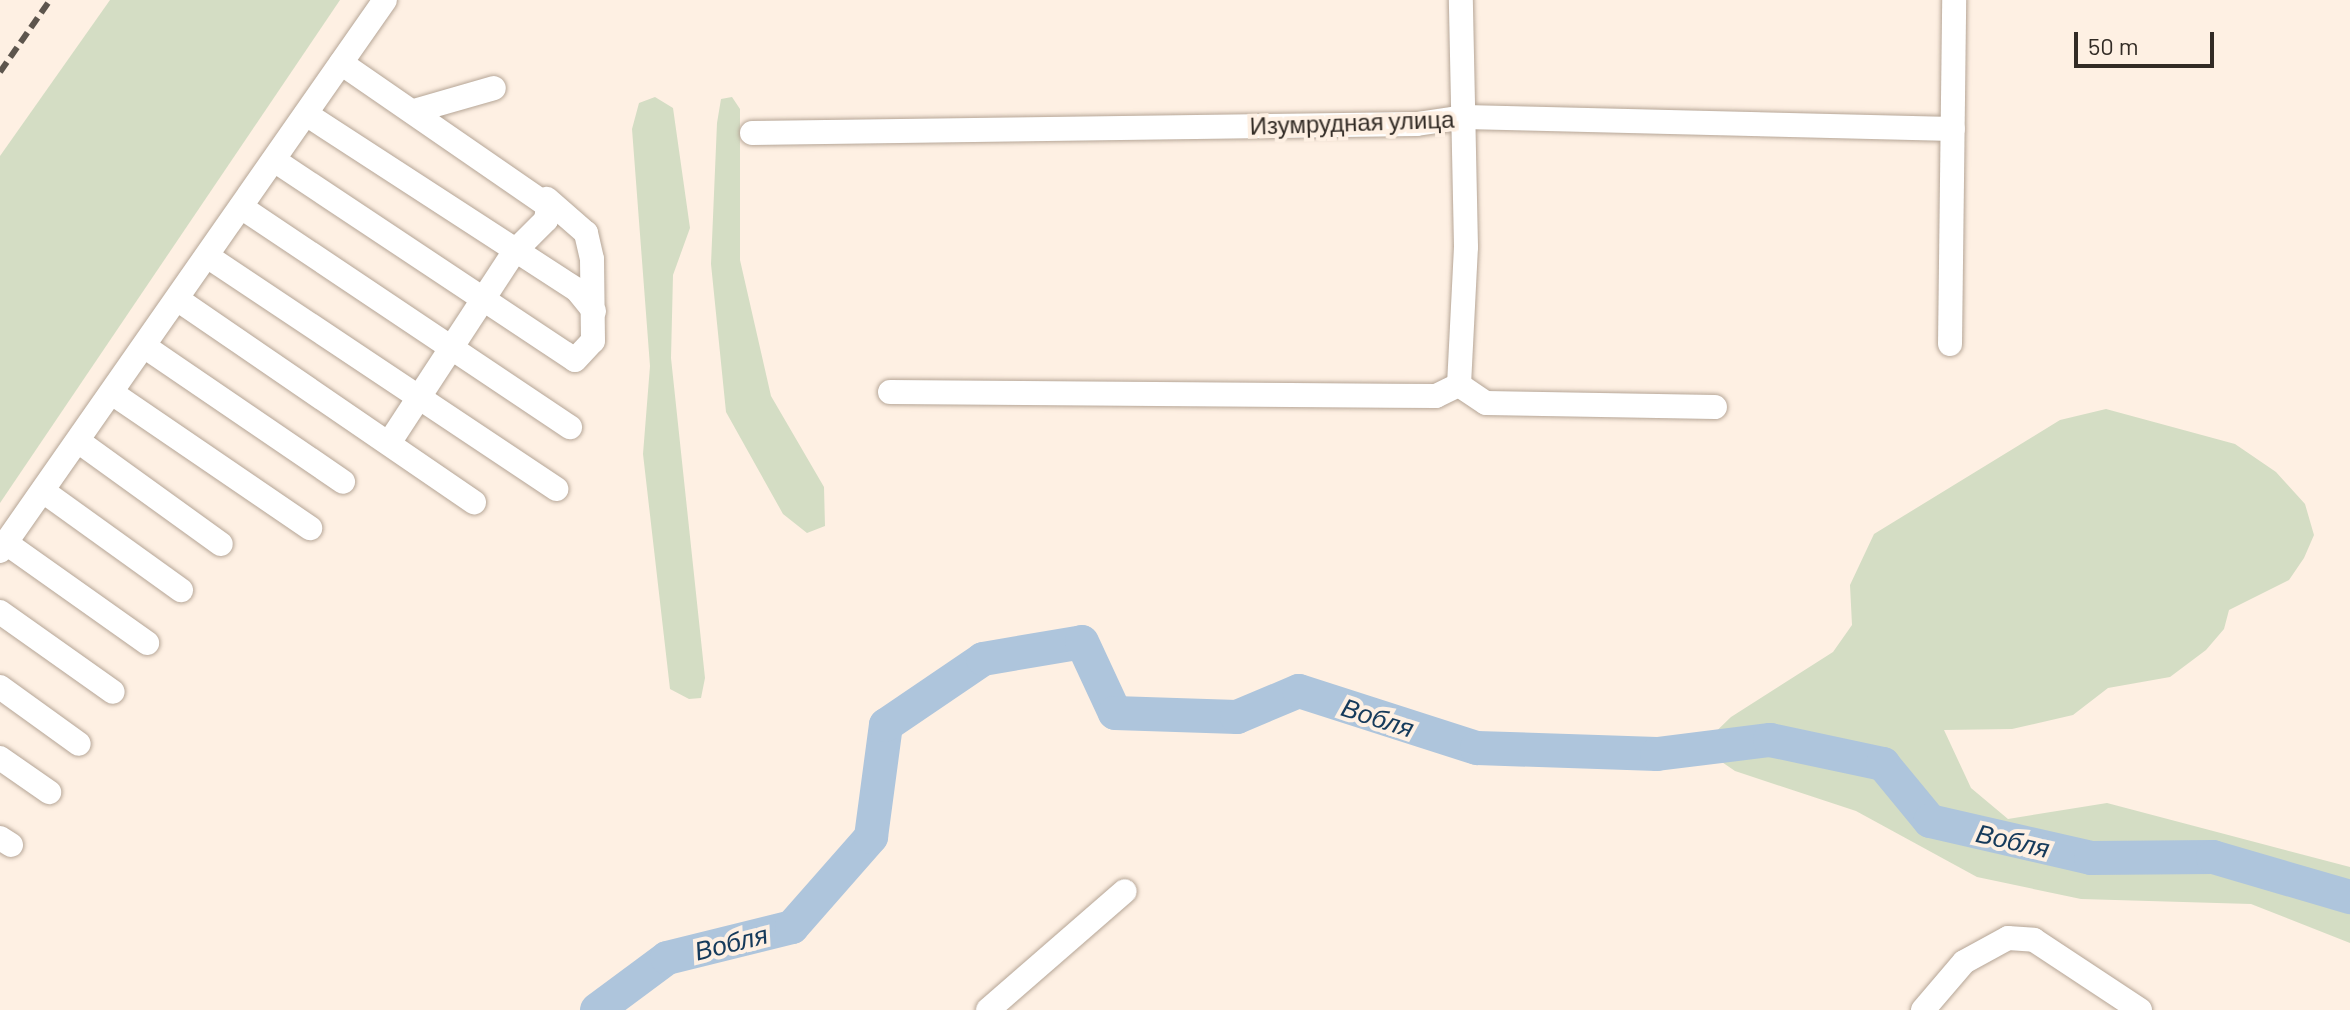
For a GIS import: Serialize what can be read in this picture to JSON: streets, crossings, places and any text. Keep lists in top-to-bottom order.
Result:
{
  "streets": {
    "street": ["Изумрудная улица"]
  },
  "water": ["Вобля"],
  "scale_bar": "50 m"
}
